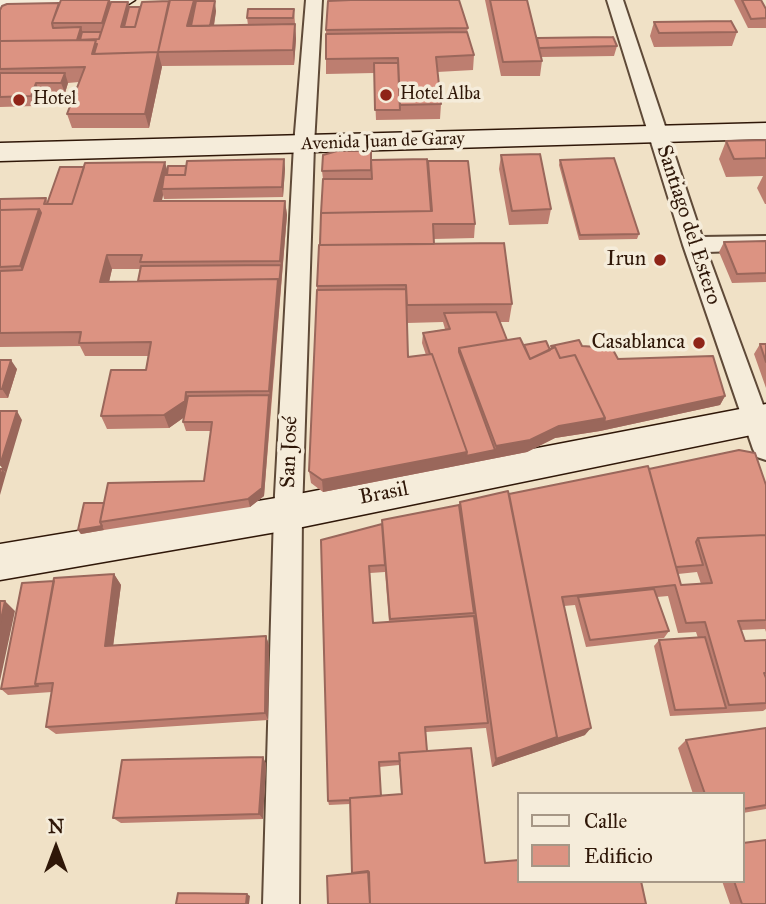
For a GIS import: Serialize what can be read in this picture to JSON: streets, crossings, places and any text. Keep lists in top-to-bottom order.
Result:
{
  "streets": {
    "main road": ["Avenida Juan de Garay", "Brasil"],
    "street": ["Santiago del Estero", "San José"]
  },
  "crossings": [
    ["Avenida Juan de Garay", "Santiago del Estero"],
    ["Avenida Juan de Garay", "San José"],
    ["Santiago del Estero", "Brasil"],
    ["San José", "Brasil"]
  ],
  "places": [
    "Hotel Alba",
    "Hotel",
    "Irun",
    "Casablanca"
  ],
  "legend": ["Calle", "Edificio"],
  "north": "top"
}
